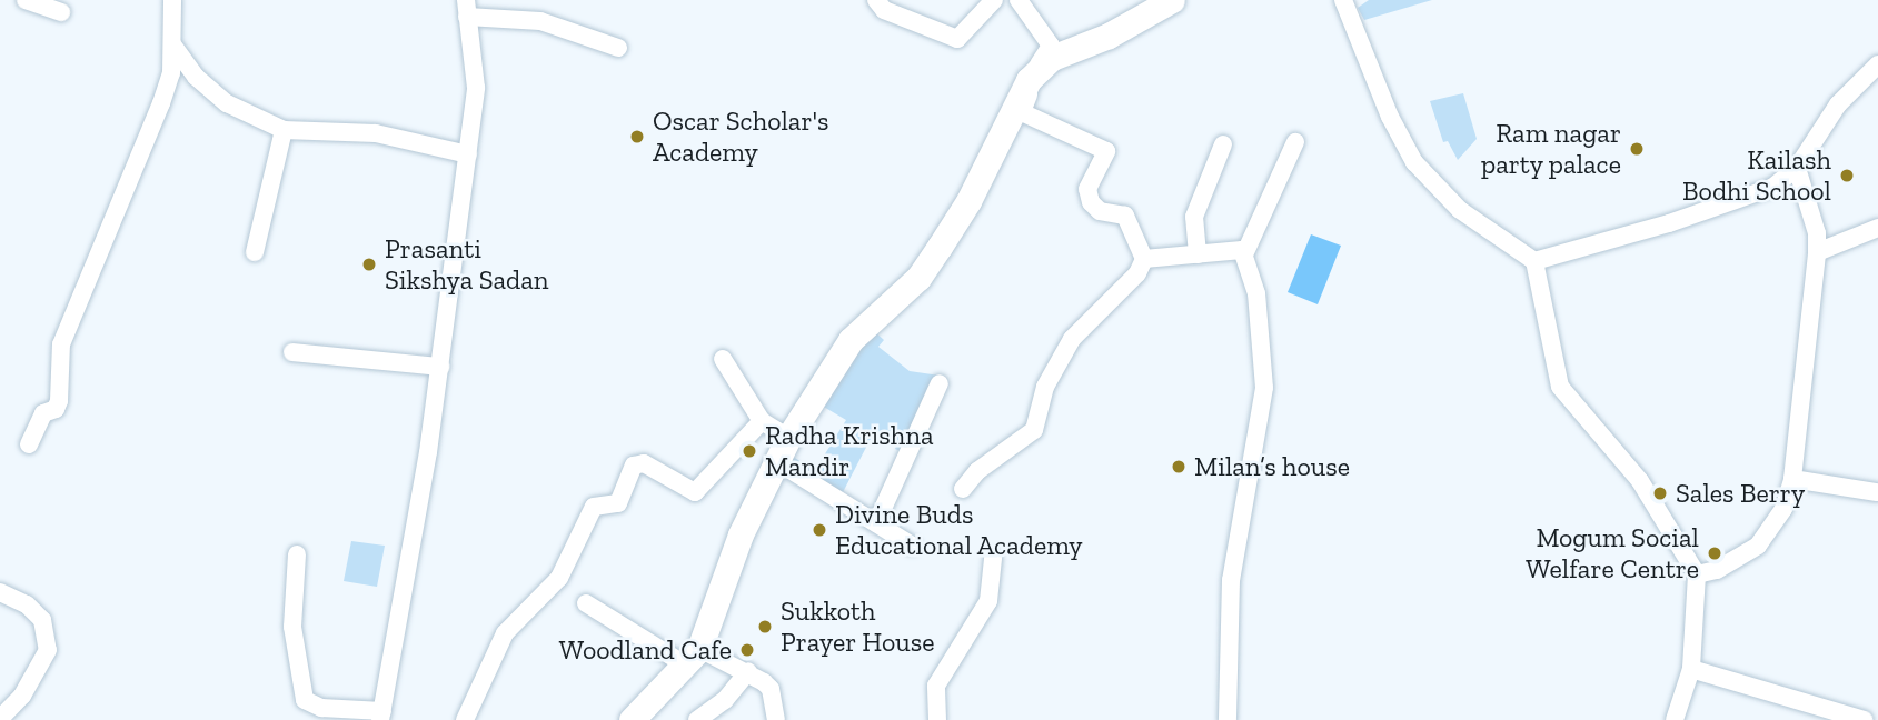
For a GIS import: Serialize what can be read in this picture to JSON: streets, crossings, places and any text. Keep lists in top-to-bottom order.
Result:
{
  "places": [
    "Oscar Scholar's Academy",
    "Ram nagar party palace",
    "Kailash Bodhi School",
    "Prasanti Sikshya Sadan",
    "Radha Krishna Mandir",
    "Milan’s house",
    "Sales Berry",
    "Divine Buds Educational Academy",
    "Mogum Social Welfare Centre",
    "Sukkoth Prayer House",
    "Woodland Cafe"
  ]
}
